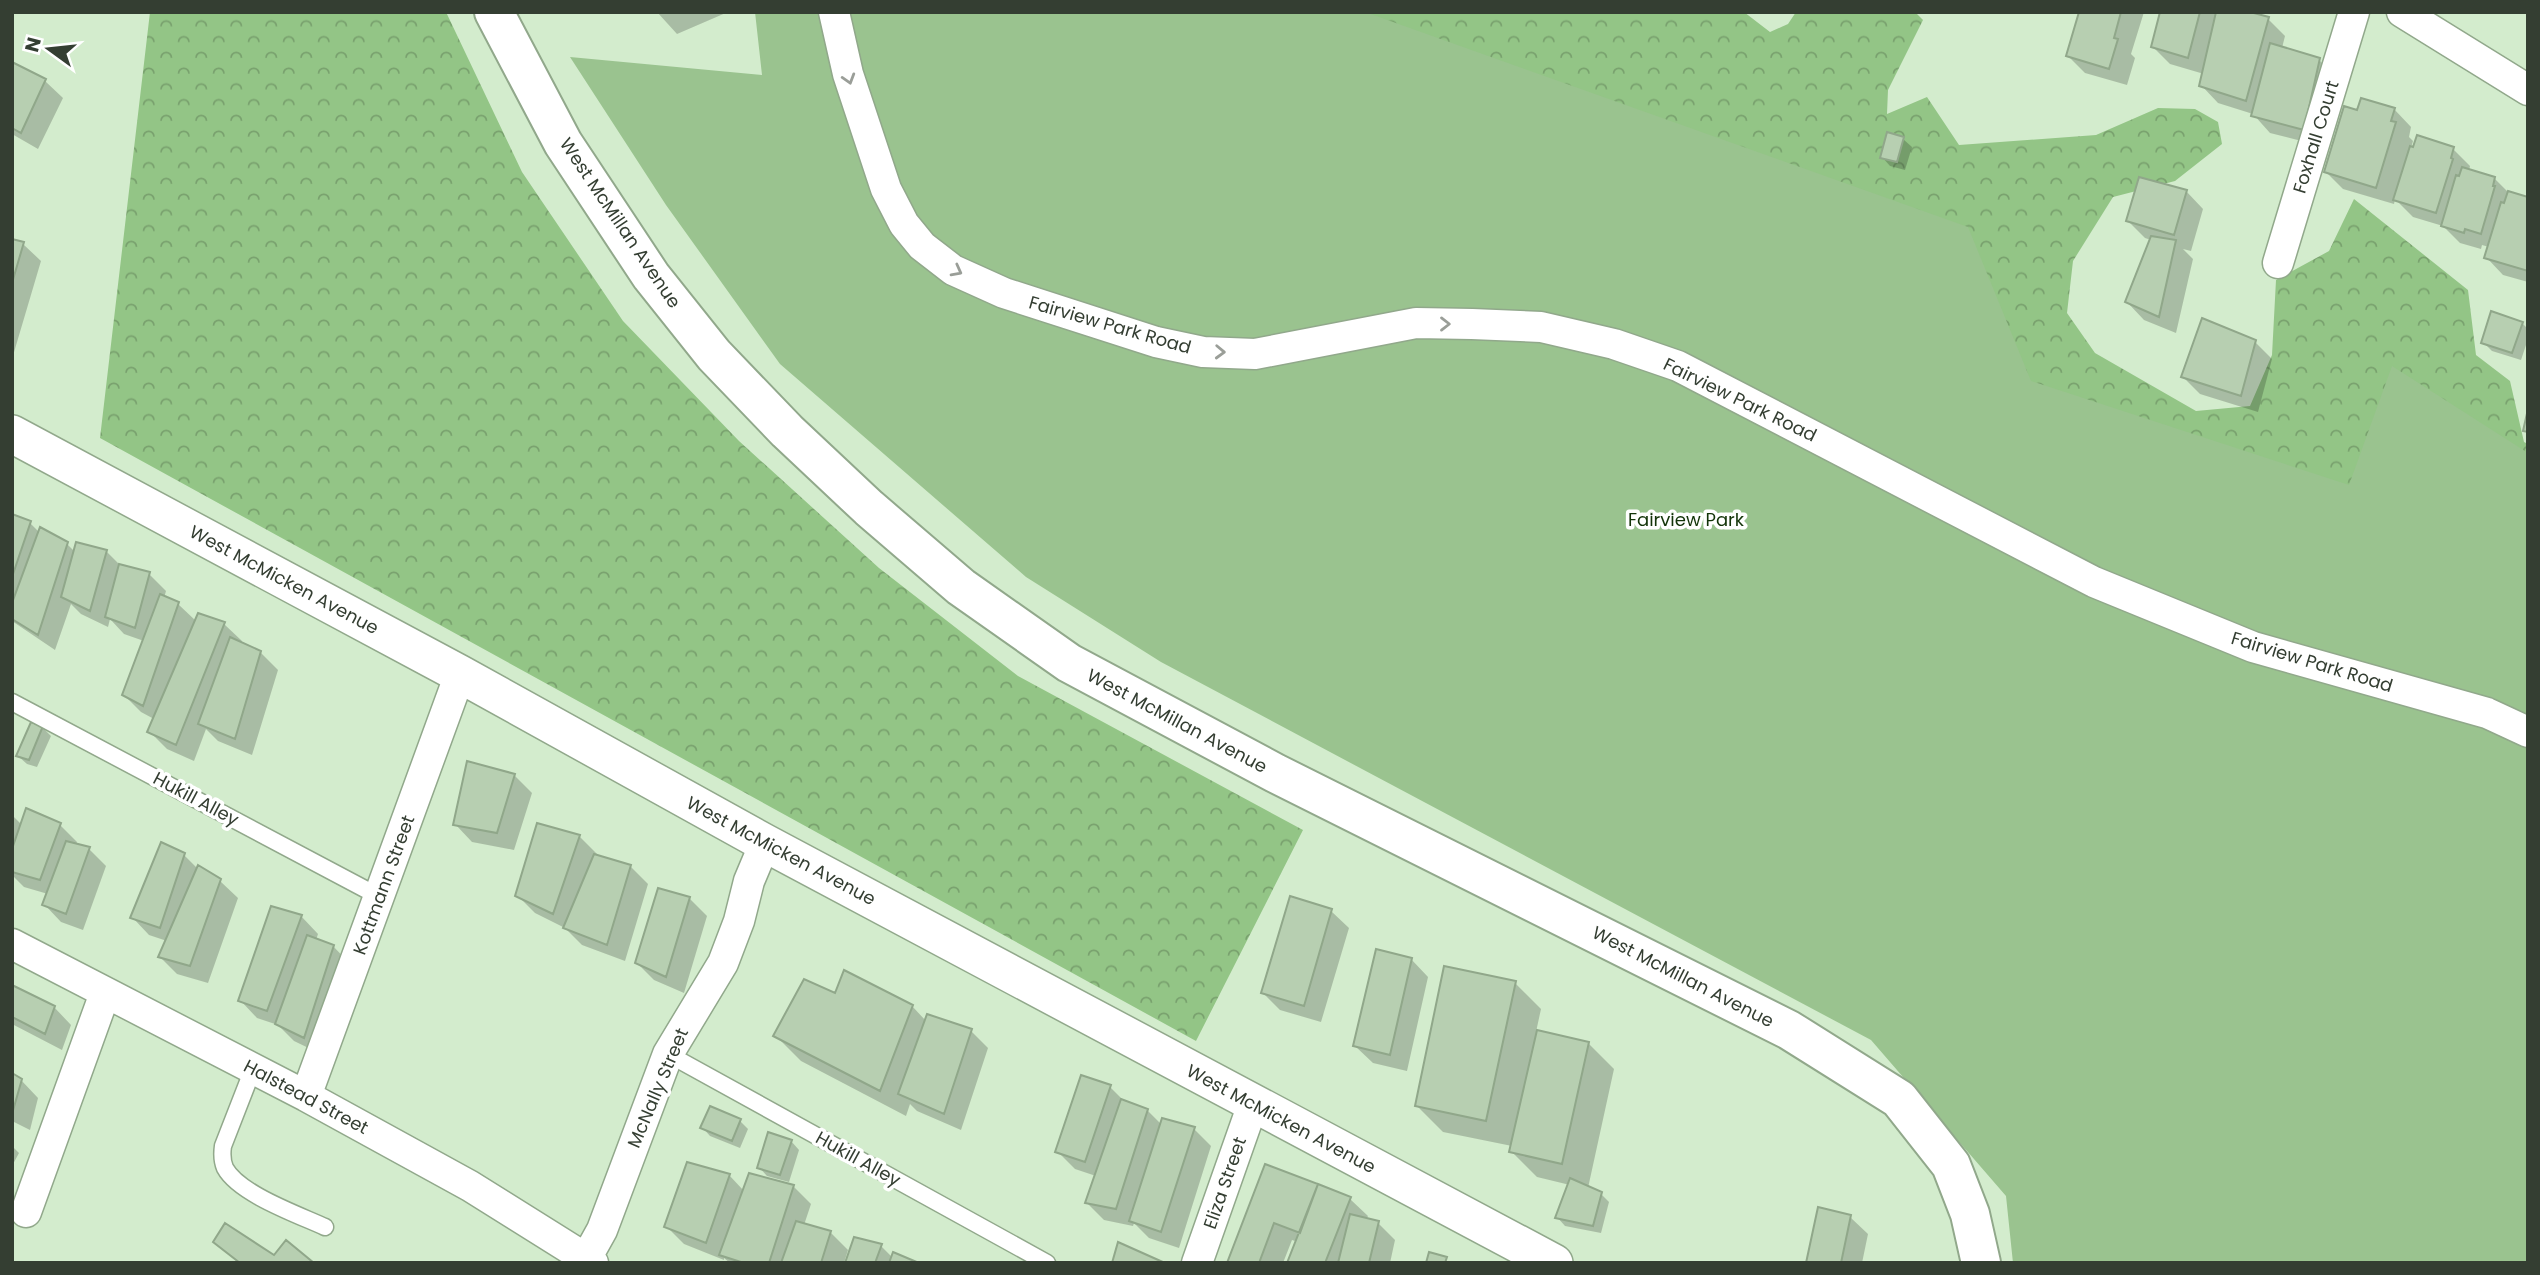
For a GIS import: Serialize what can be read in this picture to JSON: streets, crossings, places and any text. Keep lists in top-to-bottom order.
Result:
{
  "streets": {
    "main road": ["West McMillan Avenue"],
    "street": [
      "Foxhall Court",
      "Fairview Park Road",
      "West McMicken Avenue",
      "Kottmann Street",
      "McNally Street",
      "Halstead Street",
      "Eliza Street"
    ],
    "lane": ["Hukill Alley"]
  },
  "crossings": [
    ["West McMicken Avenue", "Kottmann Street"],
    ["West McMicken Avenue", "McNally Street"],
    ["West McMicken Avenue", "Eliza Street"],
    ["Hukill Alley", "Kottmann Street"],
    ["Hukill Alley", "McNally Street"],
    ["Kottmann Street", "Halstead Street"],
    ["McNally Street", "Halstead Street"]
  ],
  "one_way": ["Fairview Park Road"],
  "parks": ["Fairview Park"],
  "north": "left"
}
